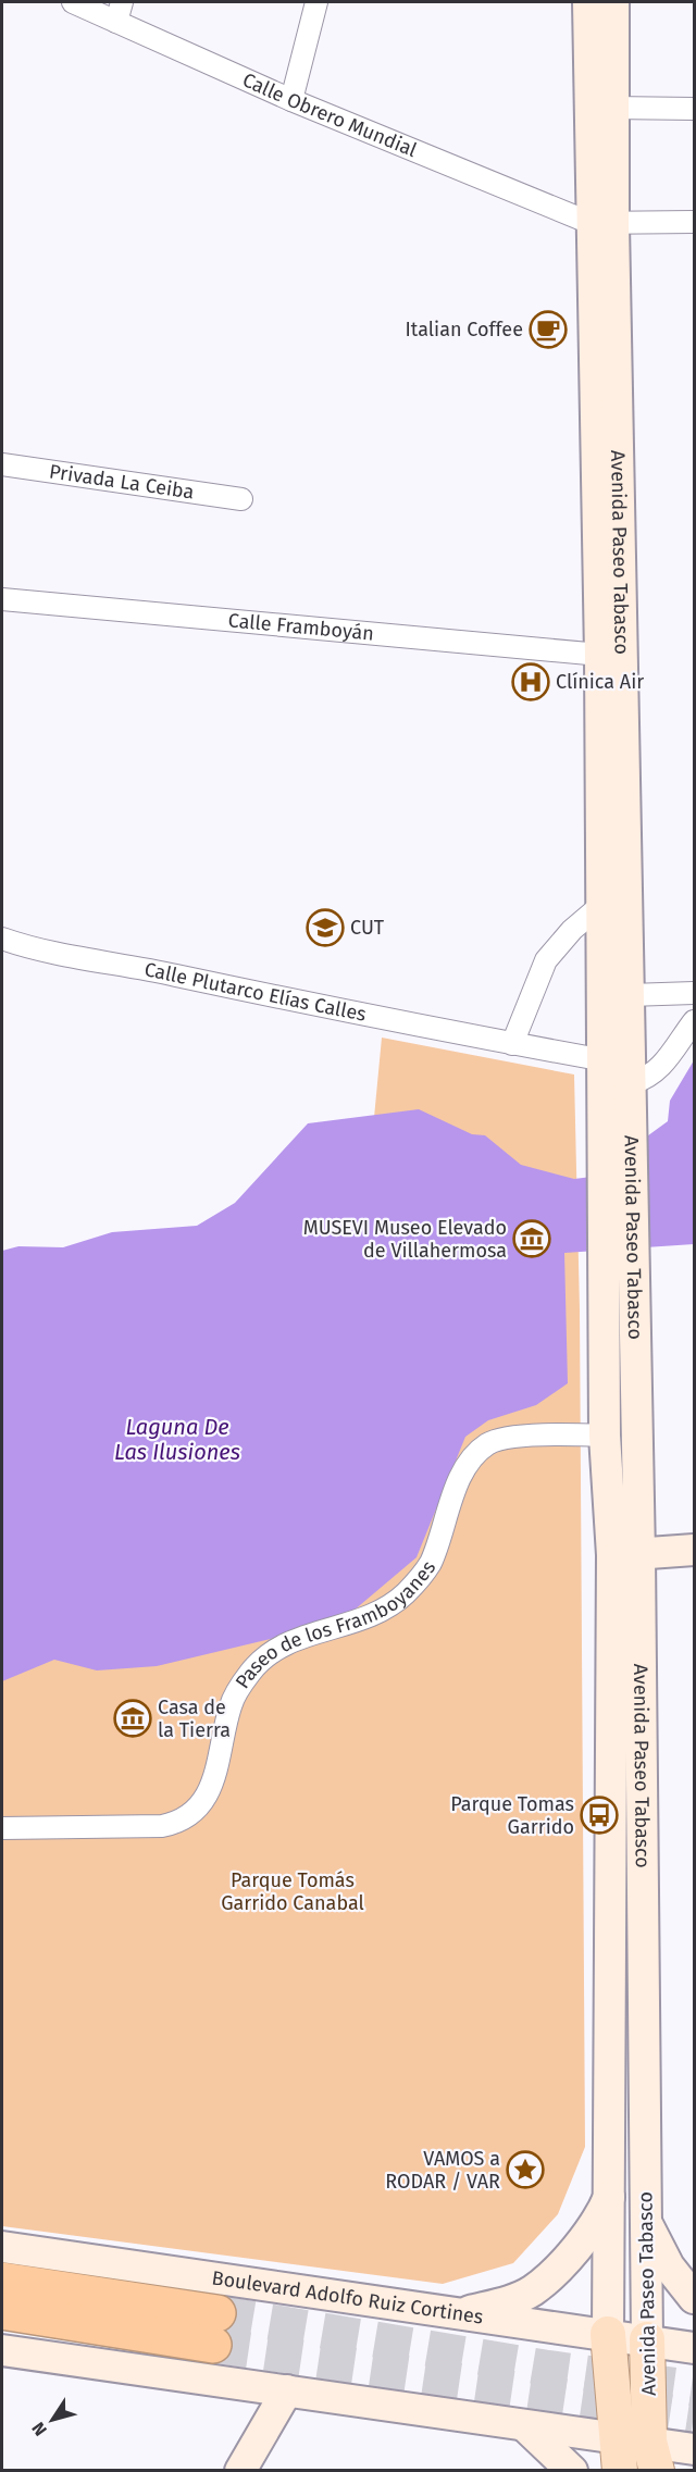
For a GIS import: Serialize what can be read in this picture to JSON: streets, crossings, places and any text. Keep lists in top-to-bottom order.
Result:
{
  "streets": {
    "main road": ["Avenida Paseo Tabasco", "Boulevard Adolfo Ruiz Cortines"],
    "street": [
      "Calle Obrero Mundial",
      "Privada La Ceiba",
      "Calle Framboyán",
      "Calle Plutarco Elías Calles",
      "Paseo de los Framboyanes"
    ]
  },
  "crossings": [
    ["Calle Obrero Mundial", "Avenida Paseo Tabasco"],
    ["Avenida Paseo Tabasco", "Calle Framboyán"],
    ["Avenida Paseo Tabasco", "Calle Plutarco Elías Calles"],
    ["Avenida Paseo Tabasco", "Paseo de los Framboyanes"],
    ["Avenida Paseo Tabasco", "Boulevard Adolfo Ruiz Cortines"]
  ],
  "water": ["Laguna De Las Ilusiones"],
  "parks": ["Parque Tomás Garrido Canabal"],
  "places": {
    "cafe": ["Italian Coffee"],
    "hospital": ["Clínica Air"],
    "school or university": ["CUT"],
    "museum": ["MUSEVI Museo Elevado de Villahermosa", "Casa de la Tierra"],
    "bus stop": ["Parque Tomas Garrido"],
    "place": ["VAMOS a RODAR / VAR"]
  },
  "north": "bottom left"
}
